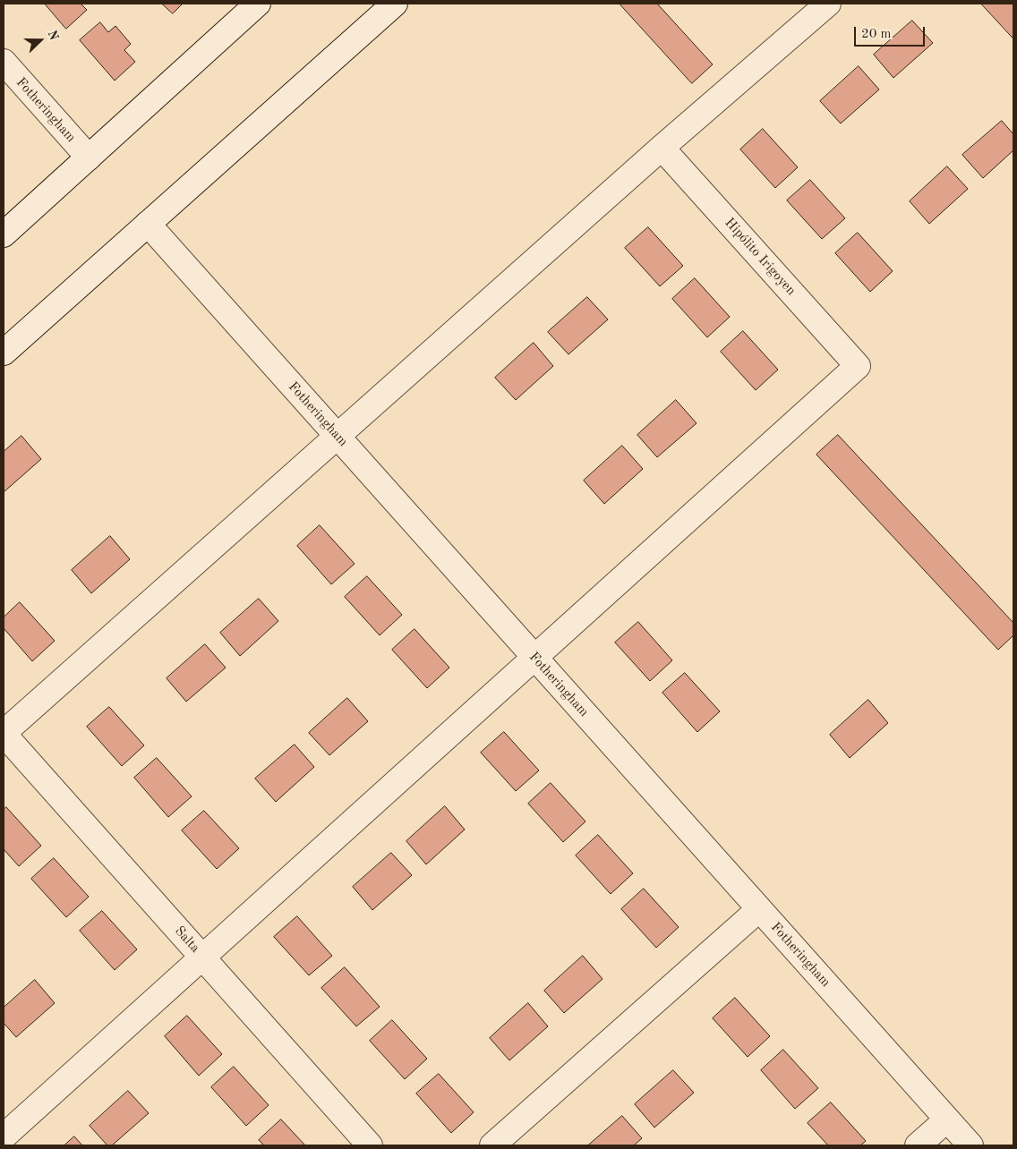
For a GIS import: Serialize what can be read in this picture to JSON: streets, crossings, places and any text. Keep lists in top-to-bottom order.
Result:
{
  "streets": {
    "street": ["Fotheringham", "Hipólito Irigoyen", "Salta"]
  },
  "crossings": [
    ["Fotheringham", "Hipólito Irigoyen"]
  ],
  "scale_bar": "20 m",
  "north": "right"
}
